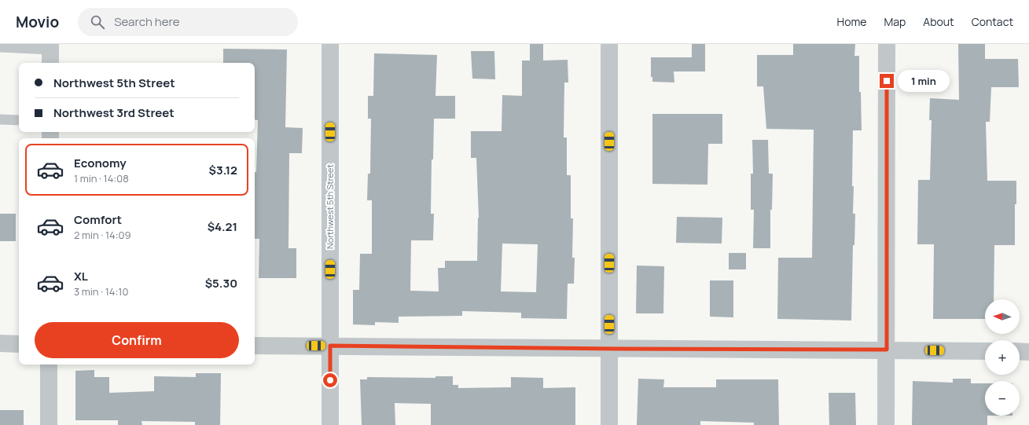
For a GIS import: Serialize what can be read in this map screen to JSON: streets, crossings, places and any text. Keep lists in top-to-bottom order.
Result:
{
  "streets": {
    "street": ["Northwest 5th Street"]
  },
  "north": "left",
  "page": {
    "header": "Movio",
    "search": "Search here",
    "nav": [
      "Home",
      "Map",
      "About",
      "Contact"
    ],
    "banner": ["Northwest 5th Street", "Northwest 3rd Street"],
    "bubble": "1 min",
    "list": [
      {
        "name": "Economy",
        "note": "1 min · 14:08",
        "value": "$3.12"
      },
      {
        "name": "Comfort",
        "note": "2 min · 14:09",
        "value": "$4.21"
      },
      {
        "name": "XL",
        "note": "3 min · 14:10",
        "value": "$5.30"
      }
    ],
    "map_buttons": ["+", "−"],
    "buttons": "Confirm"
  }
}
